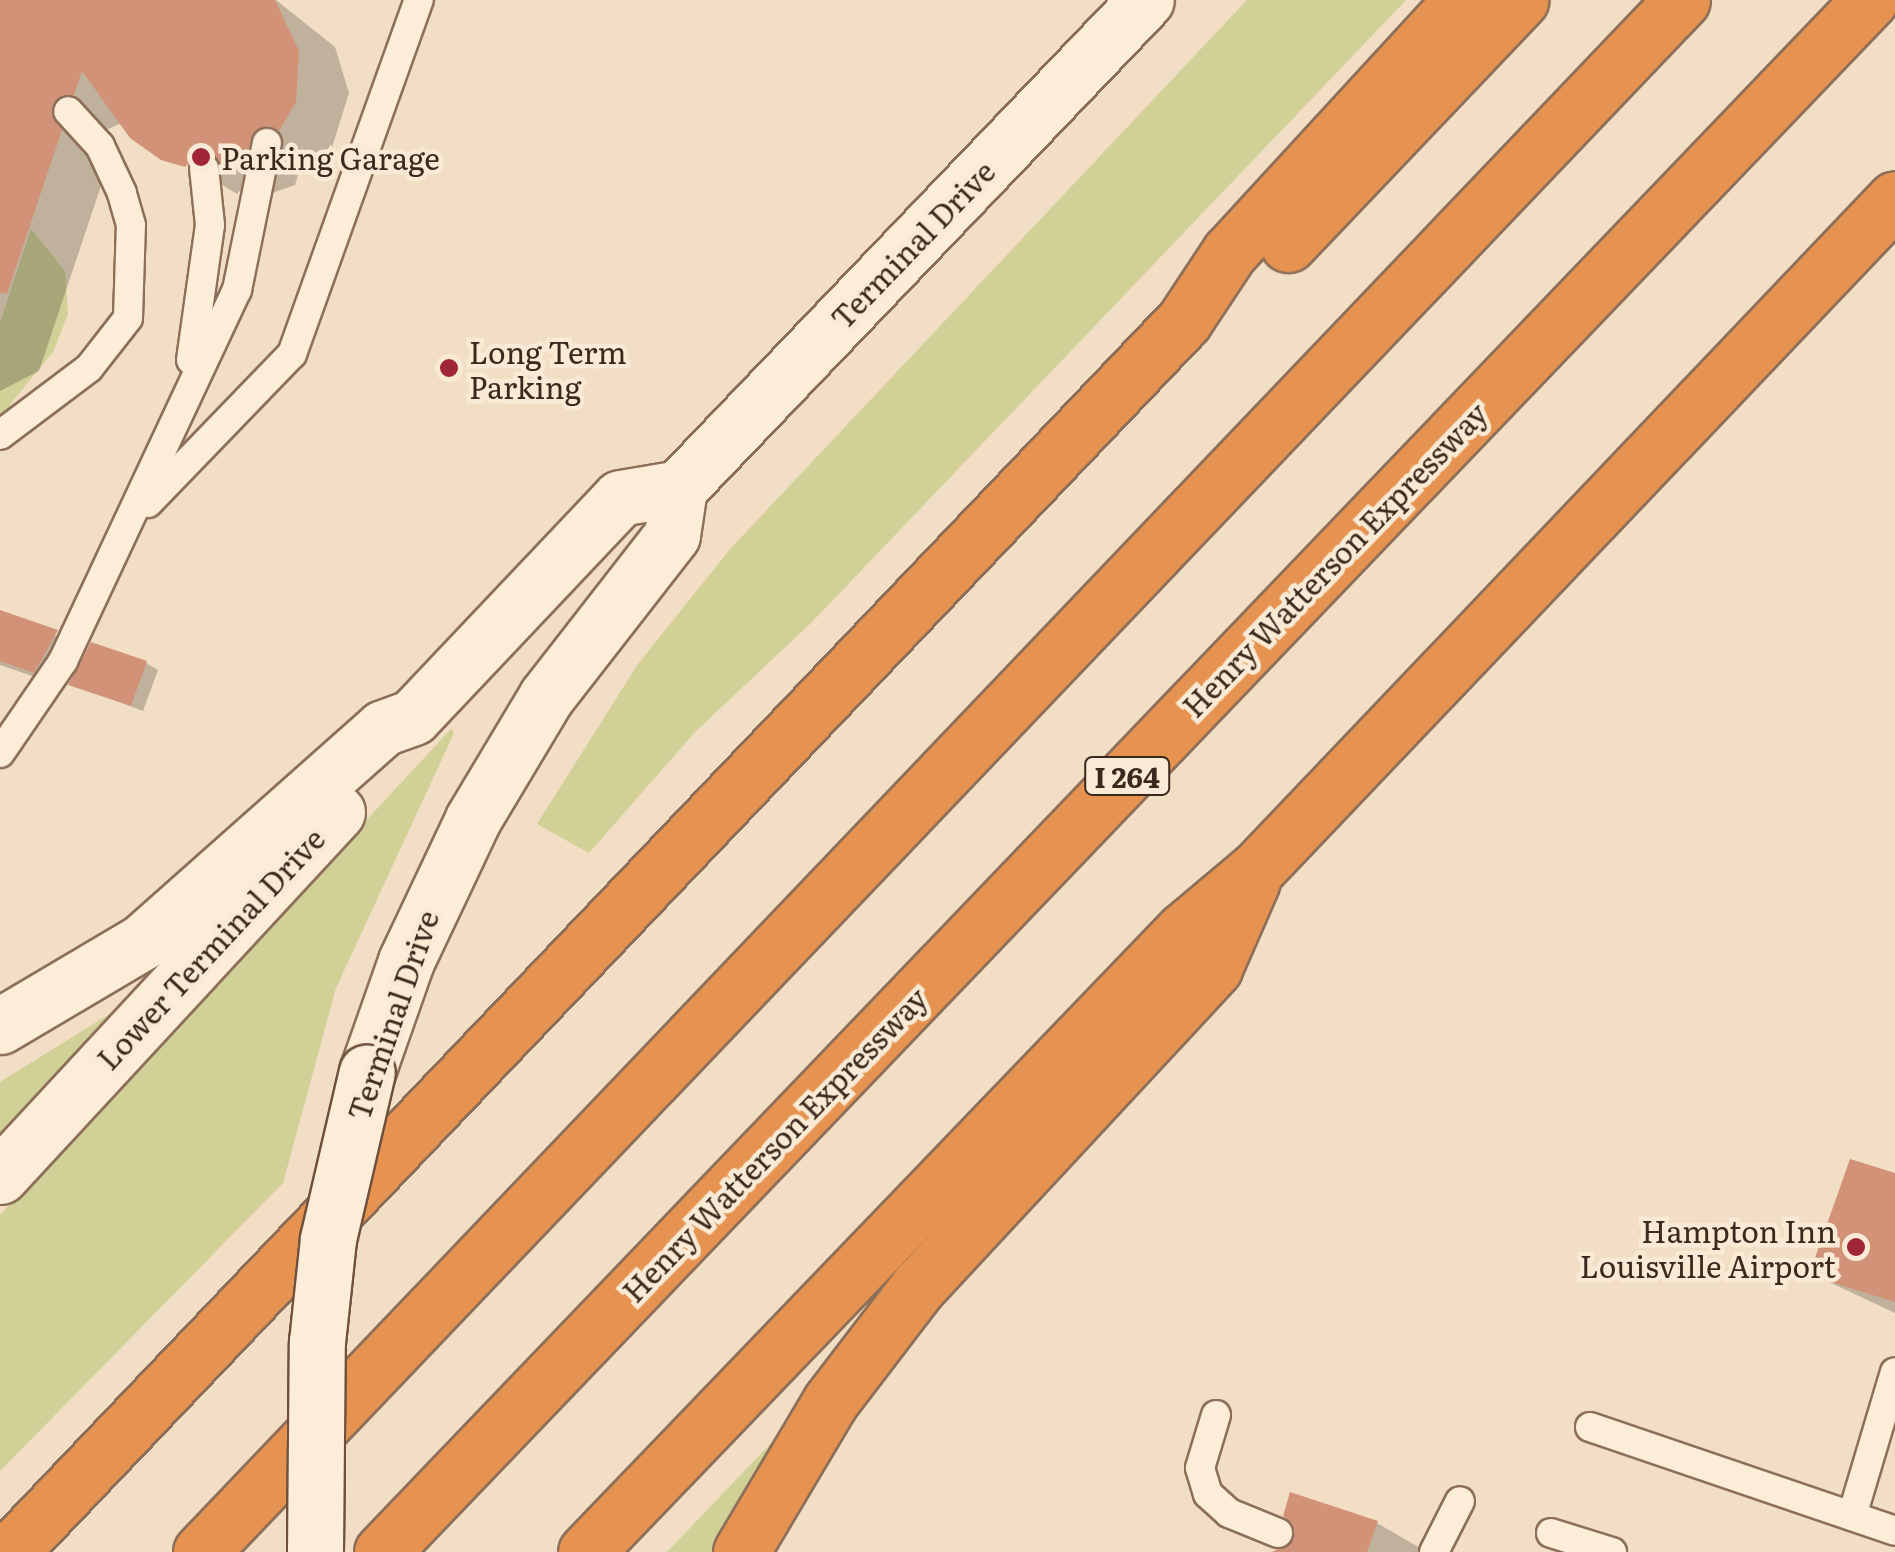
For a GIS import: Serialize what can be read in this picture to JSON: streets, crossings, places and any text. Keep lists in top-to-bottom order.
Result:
{
  "streets": {
    "highway": ["Henry Watterson Expressway", "I 264"],
    "main road": ["Terminal Drive", "Lower Terminal Drive"]
  },
  "places": ["Parking Garage", "Long Term Parking", "Hampton Inn Louisville Airport"]
}
